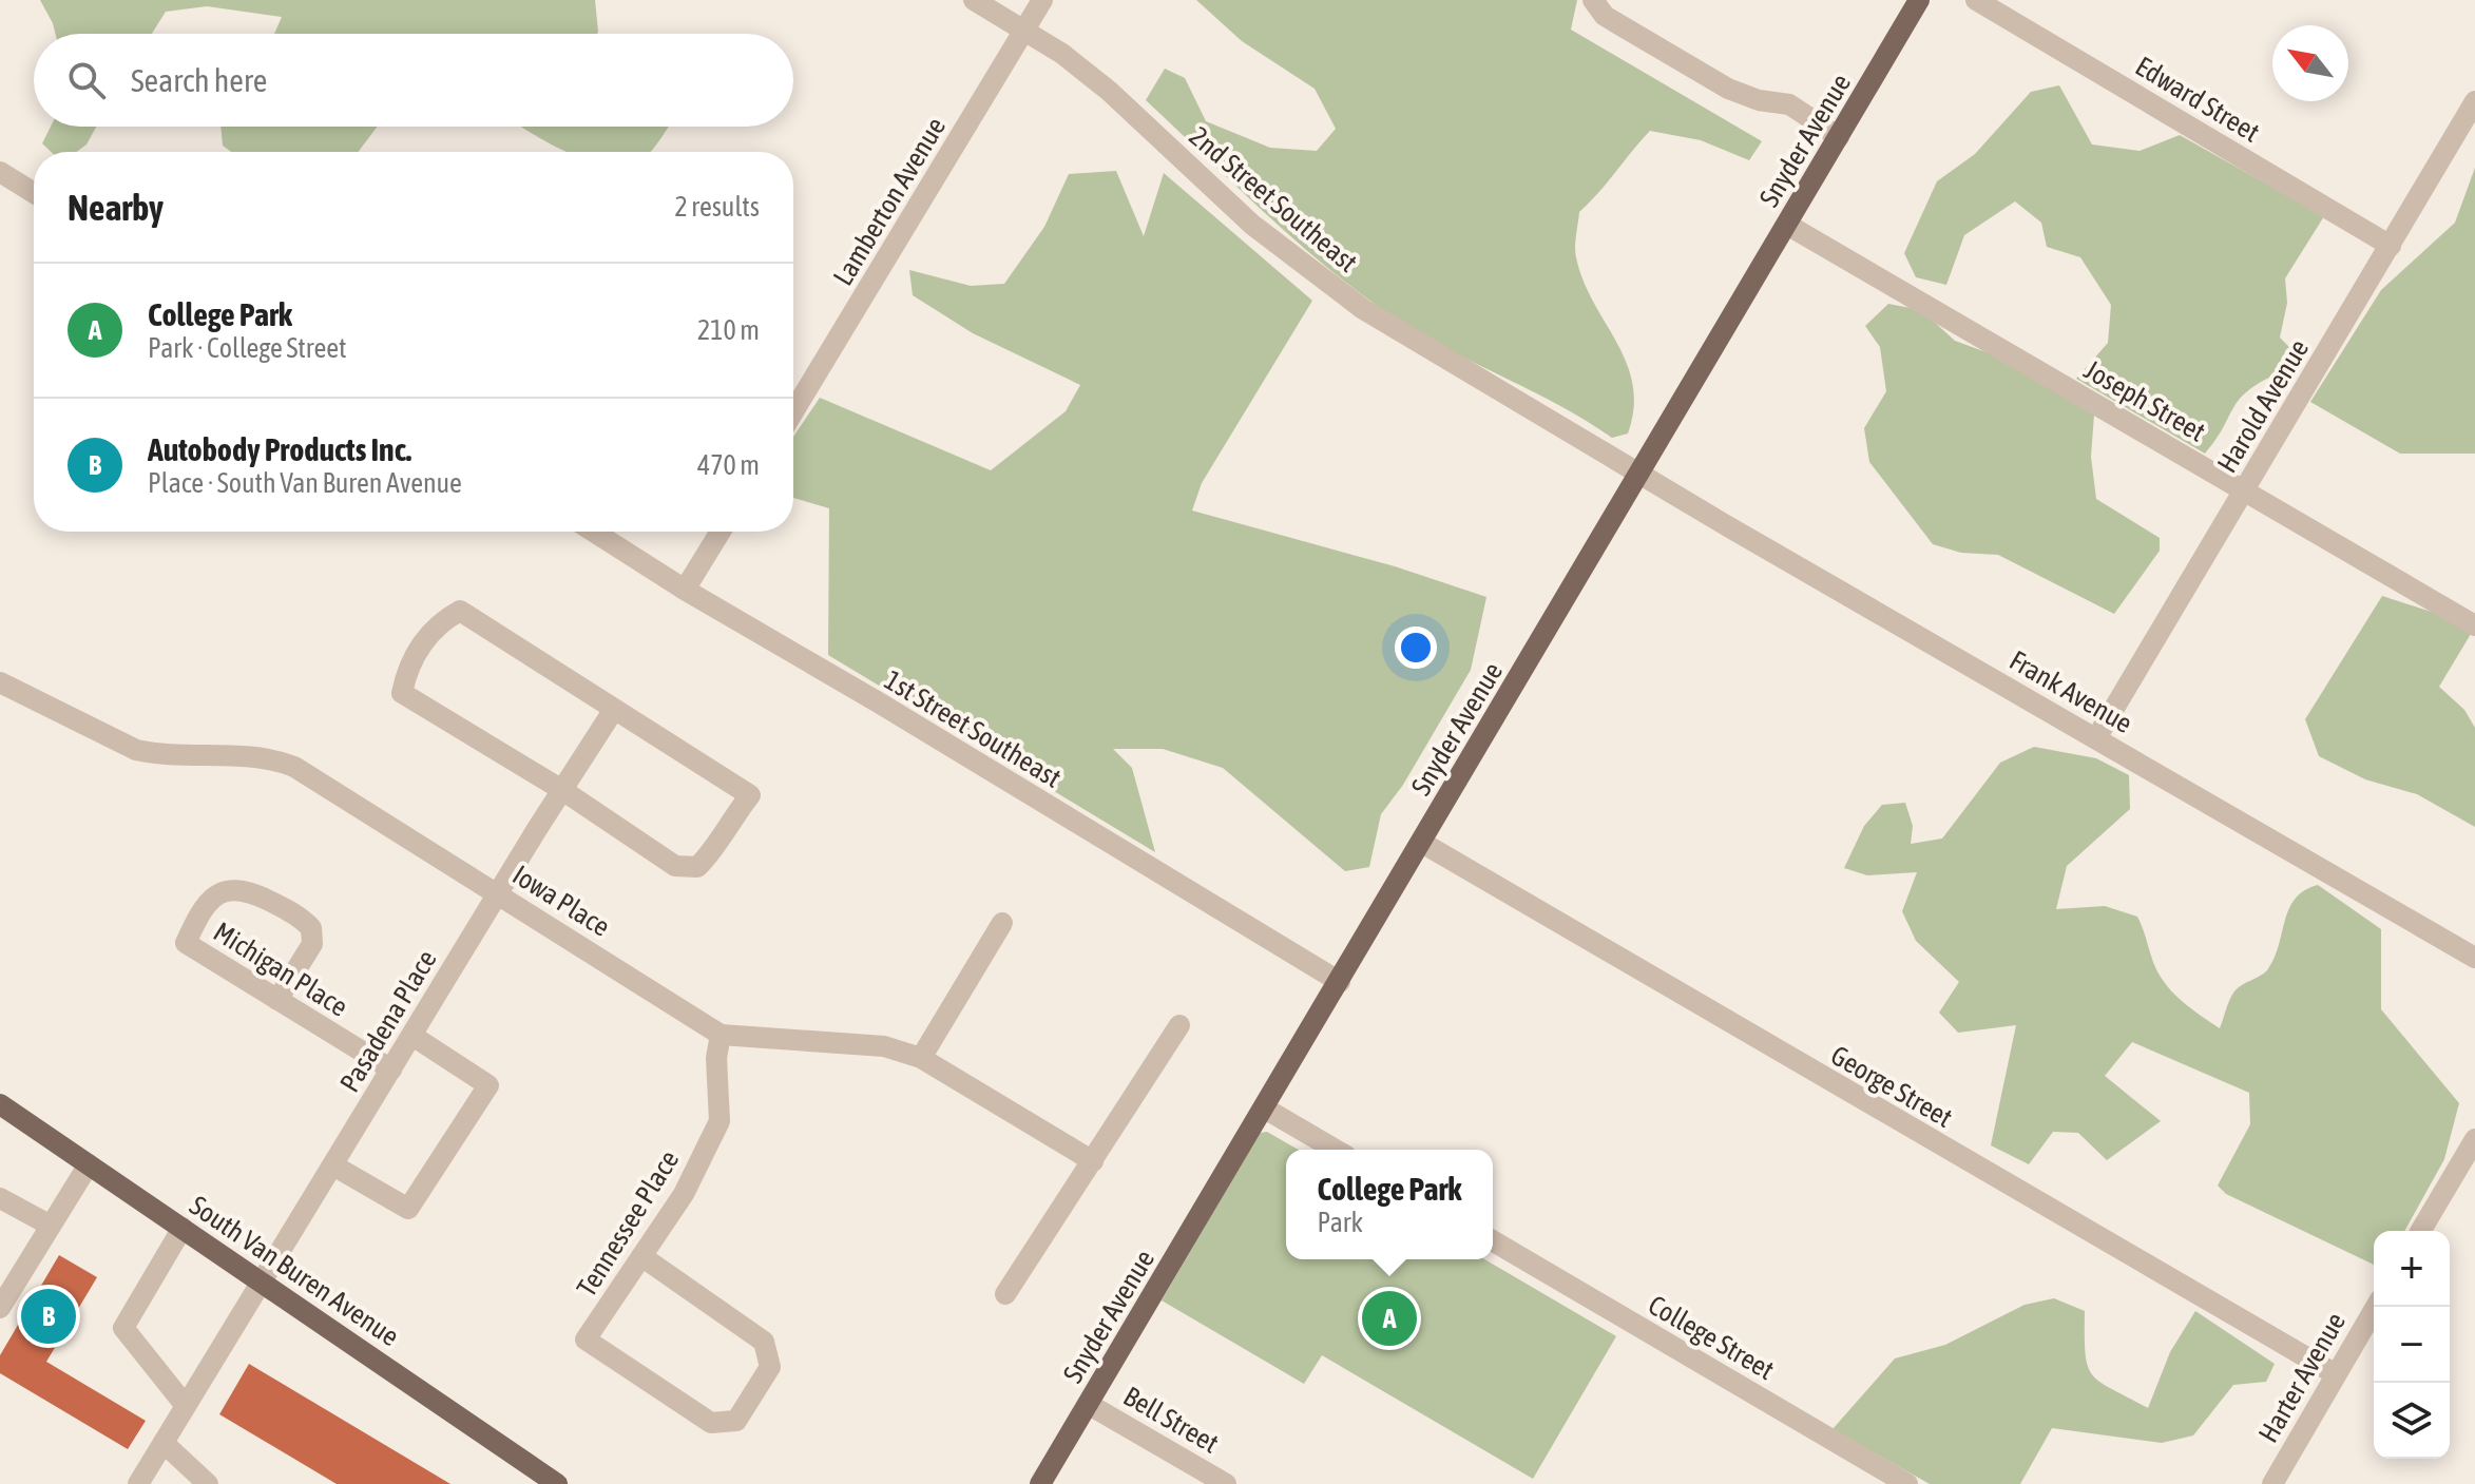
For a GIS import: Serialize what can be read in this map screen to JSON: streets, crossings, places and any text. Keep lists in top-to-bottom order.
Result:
{
  "streets": {
    "main road": ["Snyder Avenue", "South Van Buren Avenue"],
    "street": [
      "Edward Street",
      "2nd Street Southeast",
      "Lamberton Avenue",
      "Joseph Street",
      "Harold Avenue",
      "Frank Avenue",
      "1st Street Southeast",
      "Iowa Place",
      "Michigan Place",
      "Pasadena Place",
      "George Street",
      "Tennessee Place",
      "College Street",
      "Harter Avenue",
      "Bell Street"
    ]
  },
  "crossings": [
    ["Edward Street", "Harold Avenue"],
    ["Snyder Avenue", "2nd Street Southeast"],
    ["Snyder Avenue", "Joseph Street"],
    ["Snyder Avenue", "Frank Avenue"],
    ["Snyder Avenue", "1st Street Southeast"],
    ["Snyder Avenue", "George Street"],
    ["Snyder Avenue", "Bell Street"],
    ["2nd Street Southeast", "Lamberton Avenue"],
    ["2nd Street Southeast", "Frank Avenue"],
    ["Joseph Street", "Harold Avenue"],
    ["Harold Avenue", "Frank Avenue"],
    ["Iowa Place", "Pasadena Place"],
    ["Iowa Place", "Tennessee Place"],
    ["Michigan Place", "Pasadena Place"],
    ["Pasadena Place", "South Van Buren Avenue"],
    ["George Street", "Harter Avenue"]
  ],
  "north": "top left",
  "page": {
    "search": "Search here",
    "heading": ["Nearby", "2 results"],
    "list": [
      {
        "mark": "A",
        "name": "College Park",
        "note": "Park · College Street",
        "value": "210 m"
      },
      {
        "mark": "B",
        "name": "Autobody Products Inc.",
        "note": "Place · South Van Buren Avenue",
        "value": "470 m"
      }
    ],
    "popup": ["College Park", "Park"],
    "map_buttons": ["+", "−"],
    "pins": ["B", "A"]
  }
}
